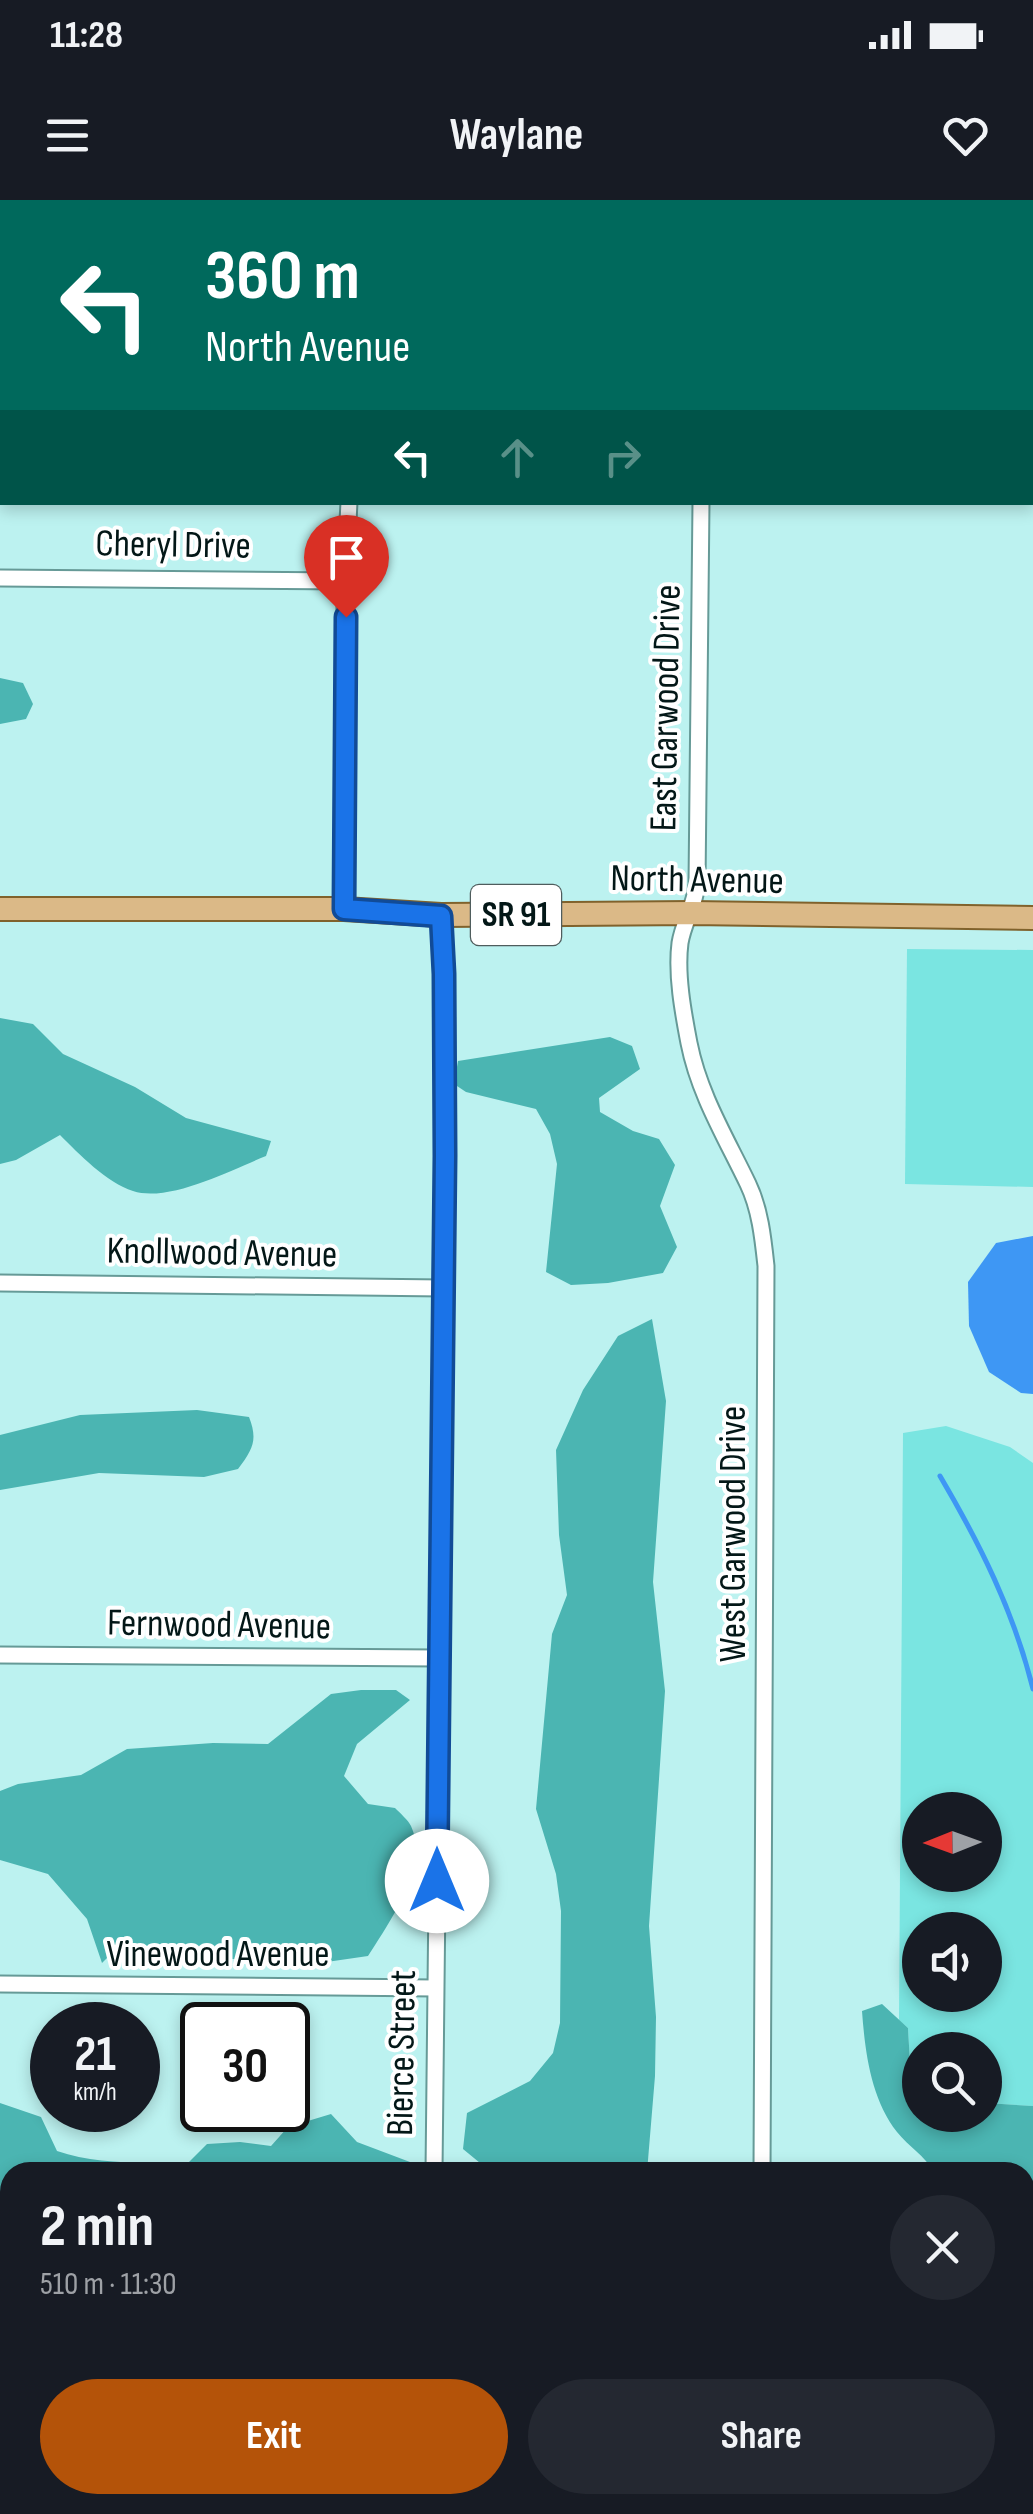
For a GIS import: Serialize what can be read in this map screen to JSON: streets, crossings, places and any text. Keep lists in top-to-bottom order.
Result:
{
  "streets": {
    "main road": ["North Avenue", "SR 91"],
    "street": [
      "Cheryl Drive",
      "East Garwood Drive",
      "Knollwood Avenue",
      "West Garwood Drive",
      "Fernwood Avenue",
      "Vinewood Avenue",
      "Bierce Street"
    ]
  },
  "crossings": [
    ["East Garwood Drive", "North Avenue"],
    ["East Garwood Drive", "West Garwood Drive"],
    ["North Avenue", "West Garwood Drive"],
    ["North Avenue", "Bierce Street"],
    ["Knollwood Avenue", "Bierce Street"],
    ["Fernwood Avenue", "Bierce Street"],
    ["Vinewood Avenue", "Bierce Street"]
  ],
  "north": "left",
  "page": {
    "status": "11:28",
    "header": "Waylane",
    "turn": ["360 m", "North Avenue"],
    "speed": "21 km/h",
    "limit": "30",
    "heading": ["2 min", "510 m · 11:30"],
    "buttons": ["Exit", "Share"]
  }
}
